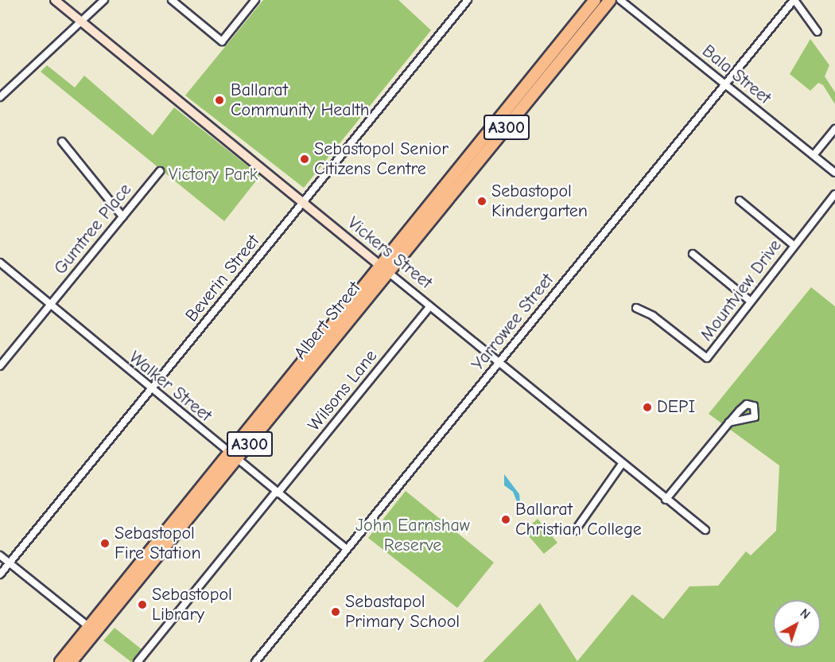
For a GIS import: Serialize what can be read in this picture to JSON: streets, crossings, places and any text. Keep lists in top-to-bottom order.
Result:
{
  "streets": {
    "highway": ["A300", "Albert Street"],
    "street": [
      "Bala Street",
      "Gumtree Place",
      "Vickers Street",
      "Beverin Street",
      "Mountview Drive",
      "Yarrowee Street",
      "Walker Street",
      "Wilsons Lane"
    ]
  },
  "crossings": [
    ["Bala Street", "Yarrowee Street"],
    ["Gumtree Place", "Walker Street"],
    ["Vickers Street", "Beverin Street"],
    ["Vickers Street", "Albert Street"],
    ["Vickers Street", "Yarrowee Street"],
    ["Vickers Street", "Wilsons Lane"],
    ["Beverin Street", "Walker Street"],
    ["Albert Street", "Walker Street"],
    ["Yarrowee Street", "Walker Street"],
    ["Walker Street", "Wilsons Lane"]
  ],
  "parks": ["Victory Park", "John Earnshaw Reserve"],
  "places": [
    "Ballarat Community Health",
    "Sebastopol Senior Citizens Centre",
    "Sebastopol Kindergarten",
    "DEPI",
    "Ballarat Christian College",
    "Sebastopol Fire Station",
    "Sebastopol Library",
    "Sebastapol Primary School"
  ],
  "north": "top right"
}
